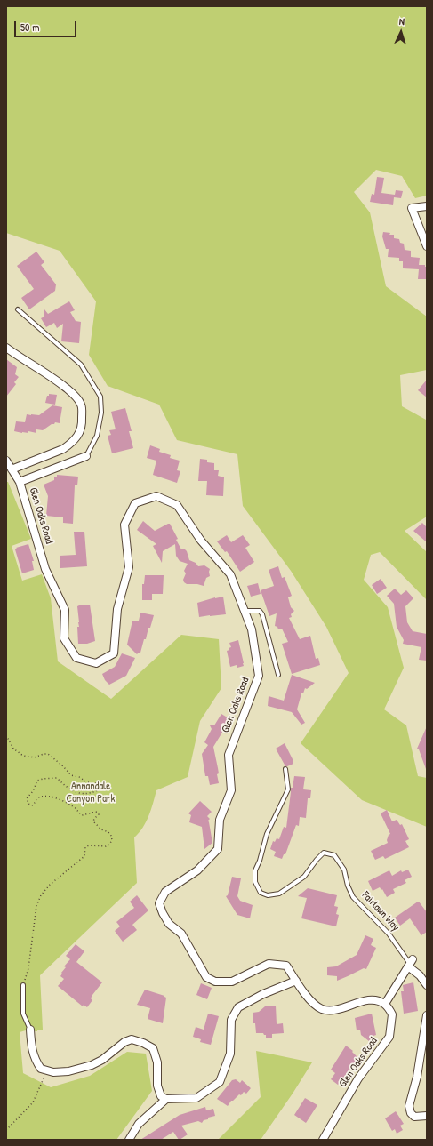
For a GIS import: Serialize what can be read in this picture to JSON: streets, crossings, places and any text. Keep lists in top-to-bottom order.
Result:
{
  "streets": {
    "street": ["Glen Oaks Road"],
    "lane": ["Fairlawn Way"]
  },
  "parks": ["Annandale Canyon Park"],
  "scale_bar": "50 m",
  "north": "top"
}
